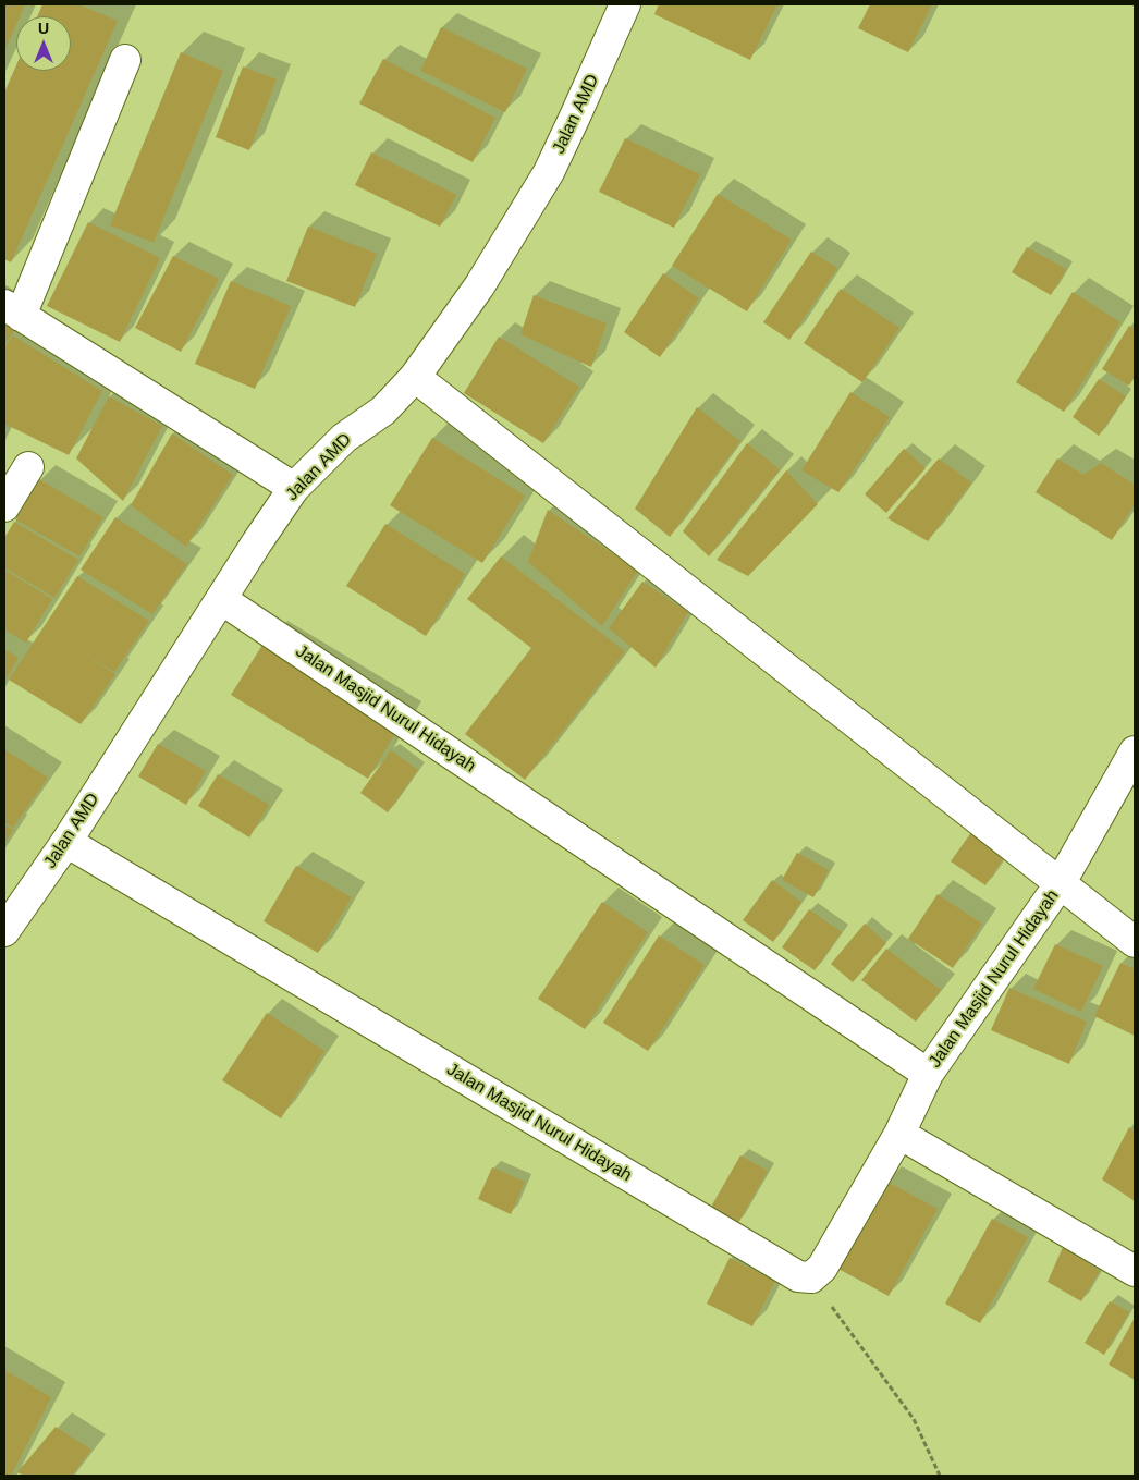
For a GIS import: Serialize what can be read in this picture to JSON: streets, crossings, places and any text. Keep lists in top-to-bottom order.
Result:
{
  "streets": {
    "street": ["Jalan AMD", "Jalan Masjid Nurul Hidayah"]
  },
  "crossings": [
    ["Jalan AMD", "Jalan Masjid Nurul Hidayah"]
  ],
  "north": "top"
}
